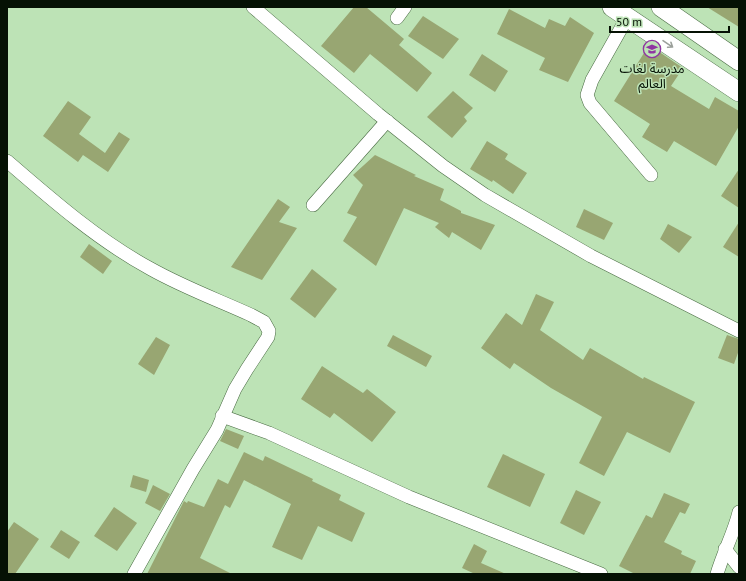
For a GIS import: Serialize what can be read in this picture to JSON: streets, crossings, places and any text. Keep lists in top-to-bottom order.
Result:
{
  "places": {
    "school or university": ["مدرسة لغات العالم"]
  },
  "scale_bar": "50 m"
}
